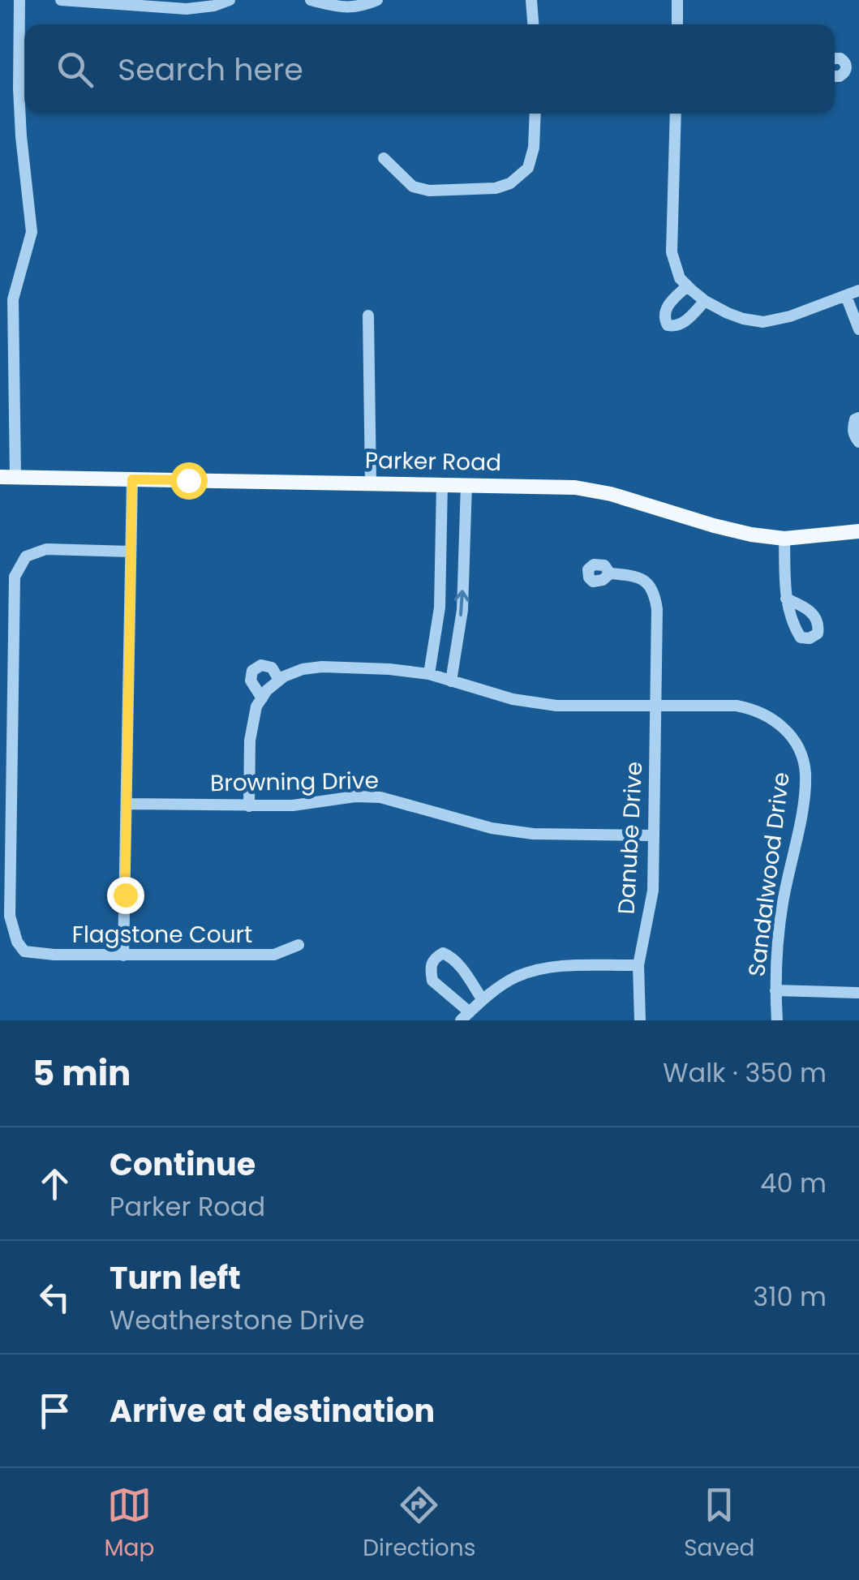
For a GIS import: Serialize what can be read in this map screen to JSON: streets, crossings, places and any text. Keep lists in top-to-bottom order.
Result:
{
  "streets": {
    "main road": ["Parker Road"],
    "street": [
      "Browning Drive",
      "Danube Drive",
      "Sandalwood Drive",
      "Flagstone Court"
    ]
  },
  "crossings": [
    ["Browning Drive", "Danube Drive"],
    ["Danube Drive", "Sandalwood Drive"]
  ],
  "page": {
    "search": "Search here",
    "heading": ["5 min", "Walk · 350 m"],
    "list": [
      ["Continue", "Parker Road", "40 m"],
      ["Turn left", "Weatherstone Drive", "310 m"],
      "Arrive at destination"
    ],
    "nav": ["Map", "Directions", "Saved"]
  }
}
